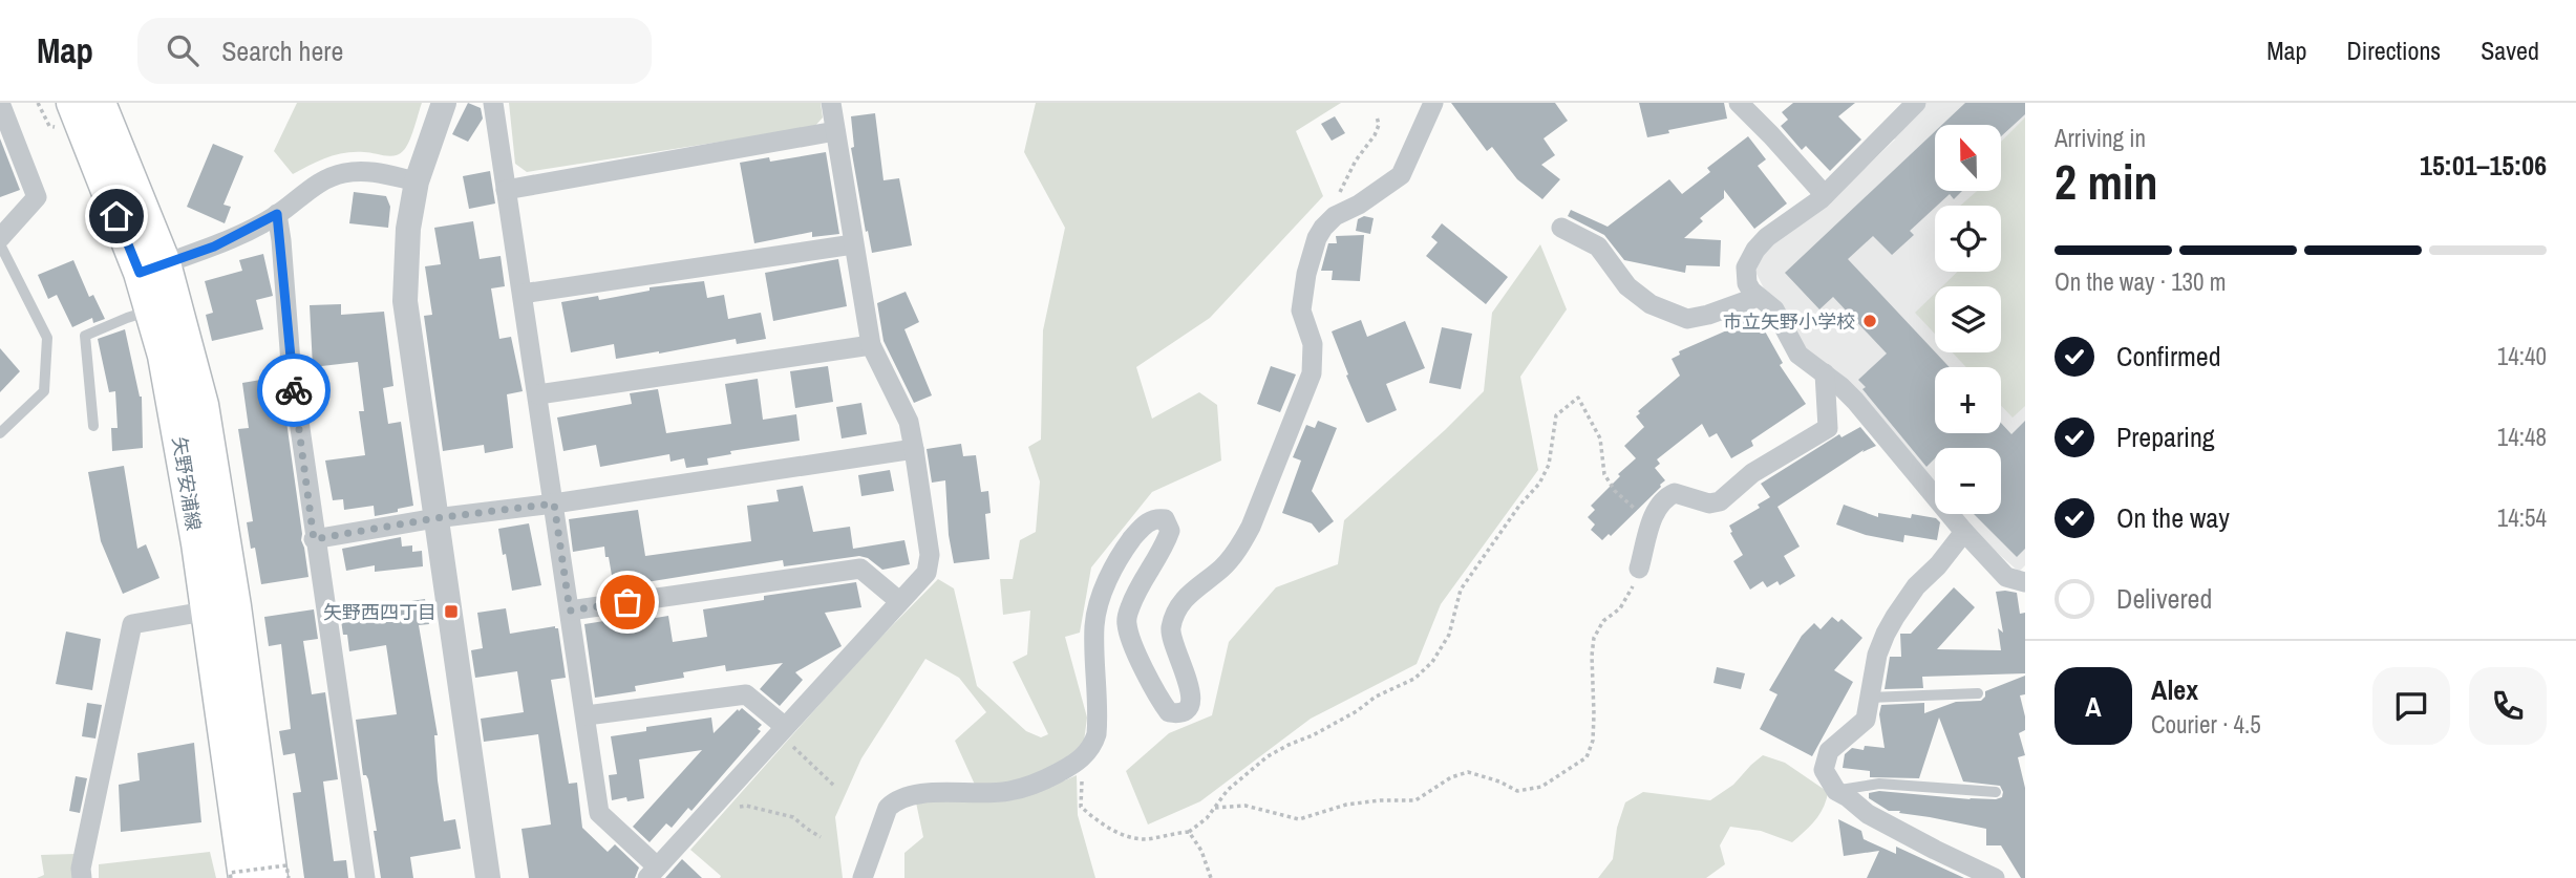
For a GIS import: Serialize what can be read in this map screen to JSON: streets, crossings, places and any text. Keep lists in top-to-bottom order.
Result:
{
  "streets": {
    "main road": ["矢野安浦線"]
  },
  "places": {
    "other": ["市立矢野小学校"],
    "transit": ["矢野西四丁目"]
  },
  "north": "top",
  "page": {
    "header": "Map",
    "search": "Search here",
    "nav": ["Map", "Directions", "Saved"],
    "heading": ["2 min", "Arriving in", "15:01–15:06"],
    "panel": ["Alex", "Courier · 4.5"],
    "map_buttons": ["+", "−"],
    "bar": "On the way · 130 m",
    "list": [
      ["Confirmed", "14:40"],
      ["Preparing", "14:48"],
      ["On the way", "14:54"],
      "Delivered"
    ],
    "round": "A"
  }
}
